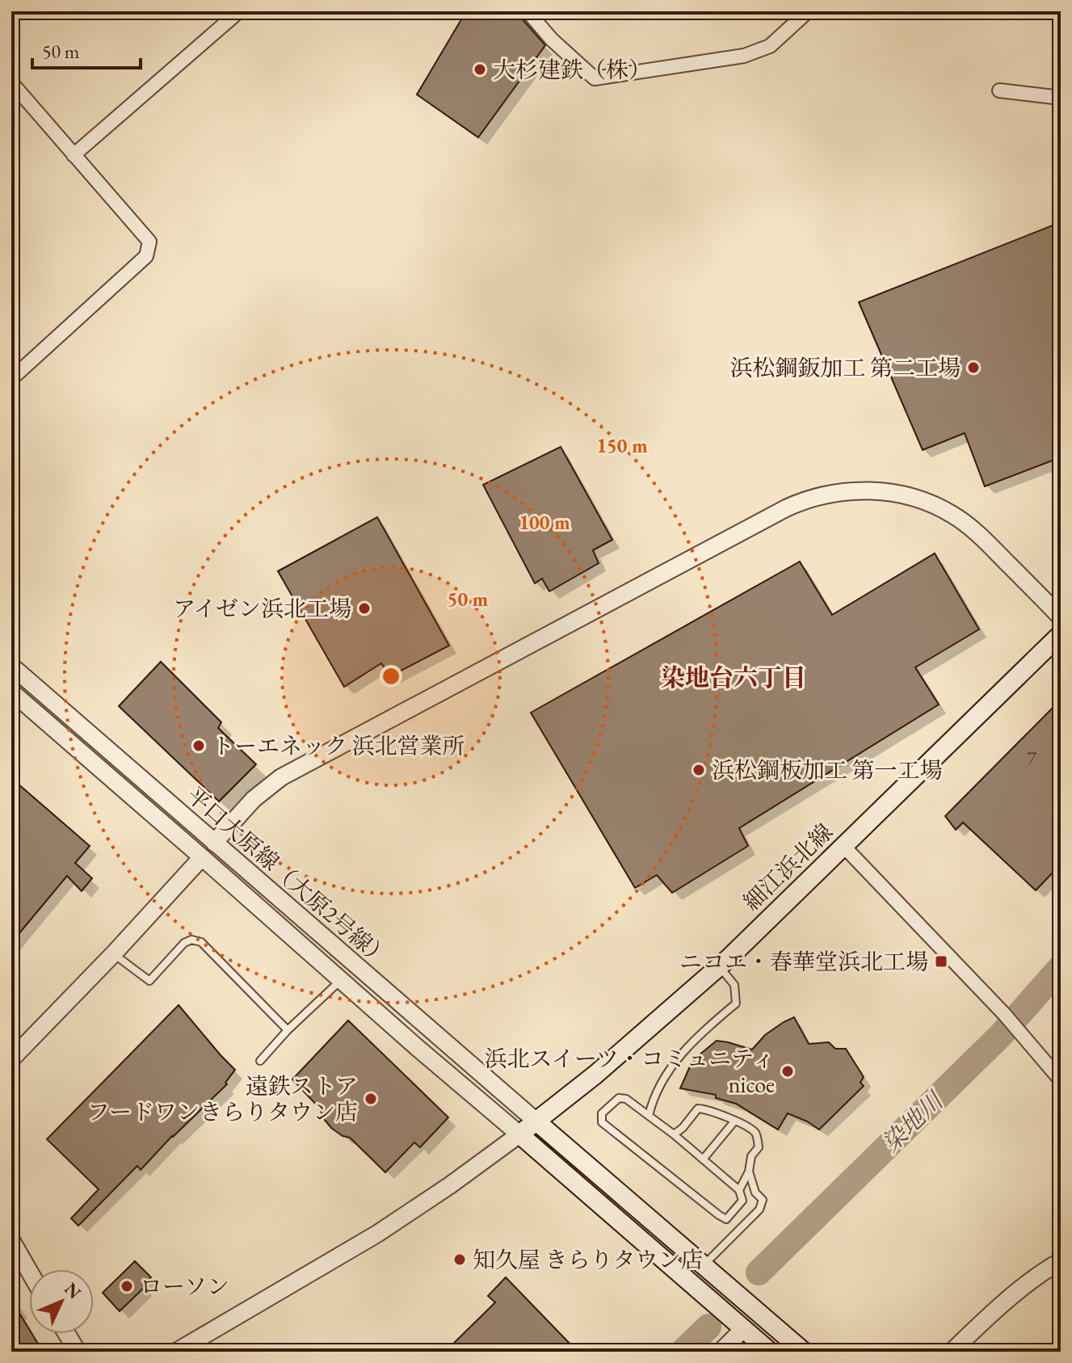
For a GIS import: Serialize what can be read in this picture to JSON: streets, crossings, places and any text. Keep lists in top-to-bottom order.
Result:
{
  "streets": {
    "main road": ["細江浜北線"],
    "street": ["平口大原線（大原2号線）"]
  },
  "crossings": [
    ["細江浜北線", "平口大原線（大原2号線）"]
  ],
  "districts": ["染地台六丁目"],
  "water": ["染地川"],
  "places": {
    "other": [
      "大杉建鉄（株）",
      "浜松鋼鈑加工 第二工場",
      "アイゼン浜北工場",
      "トーエネック 浜北営業所",
      "浜松鋼板加工 第一工場",
      "浜北スイーツ・コミュニティ nicoe",
      "遠鉄ストア フードワンきらりタウン店",
      "知久屋 きらりタウン店",
      "ローソン"
    ],
    "transit": ["ニコエ・春華堂浜北工場"]
  },
  "house_numbers": ["7"],
  "scale_bar": "50 m",
  "north": "top right",
  "rings": ["150 m", "100 m", "50 m"]
}
